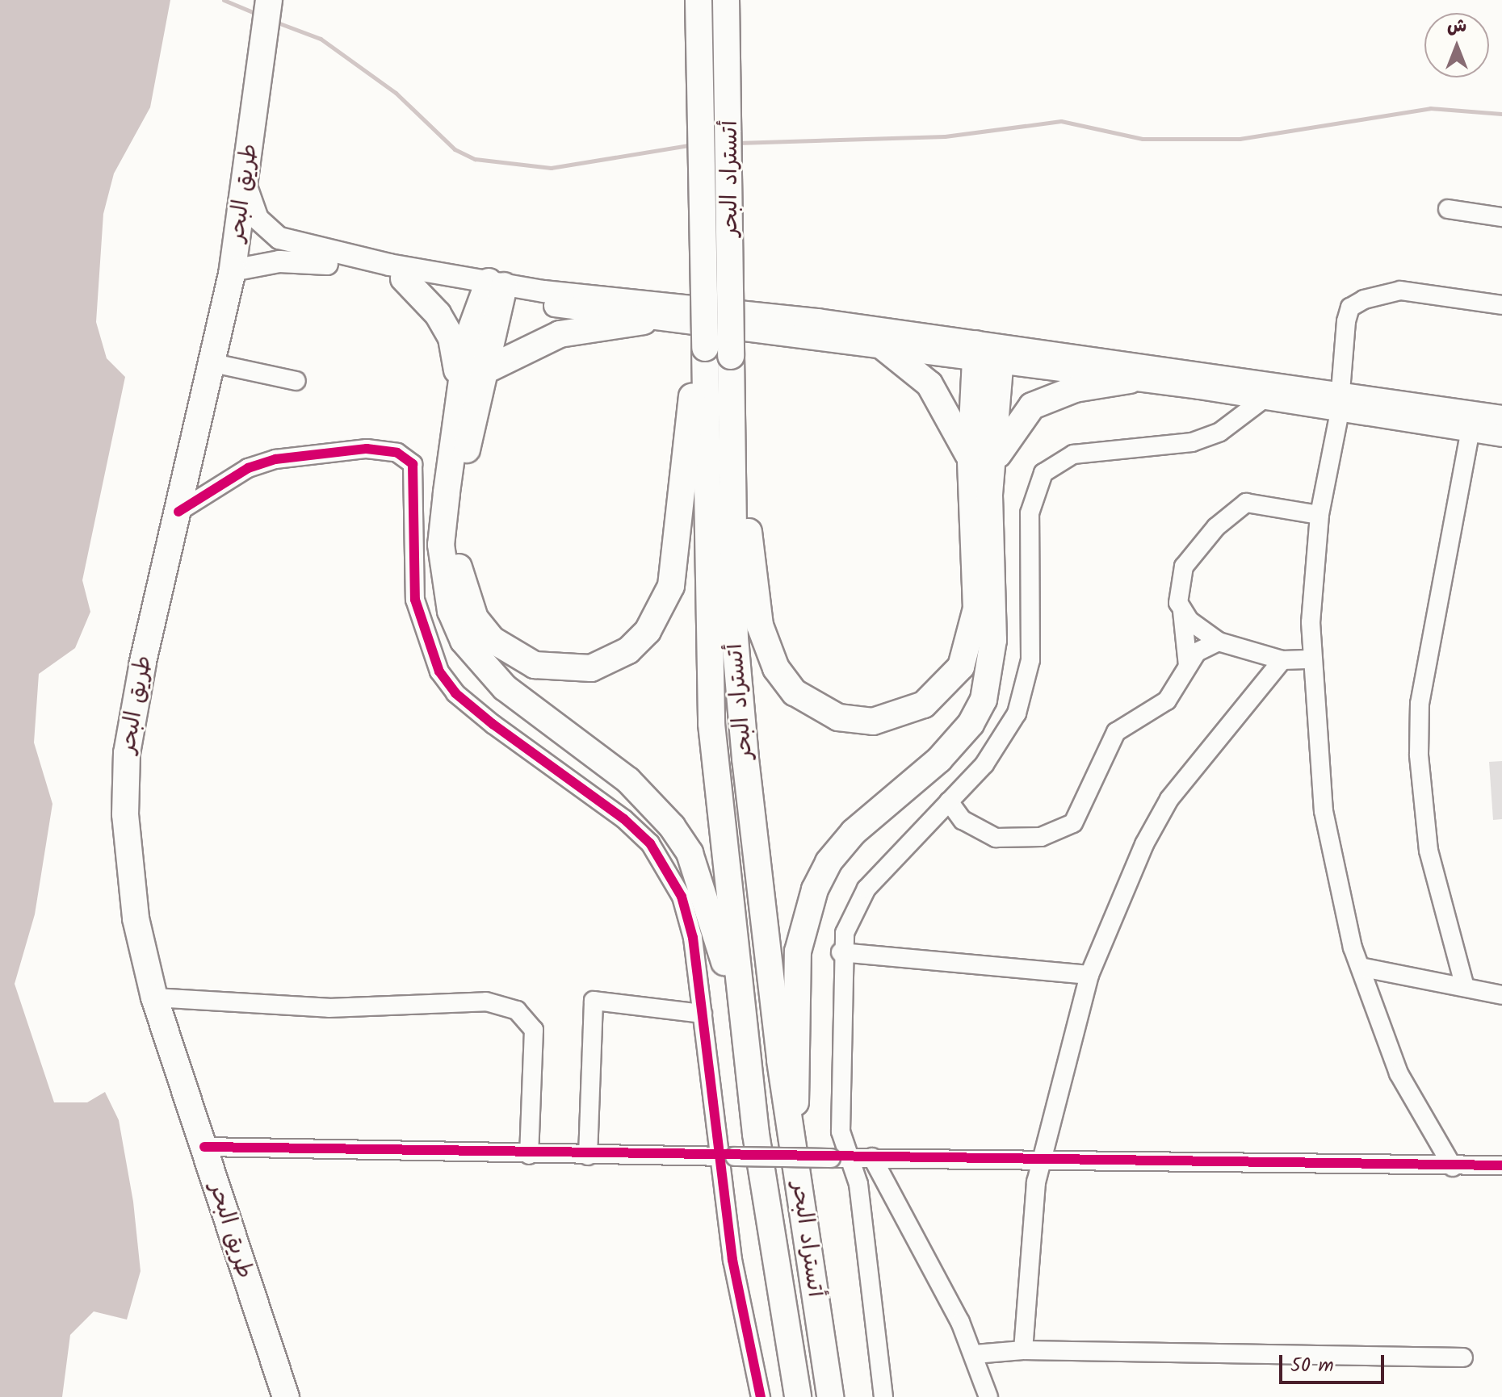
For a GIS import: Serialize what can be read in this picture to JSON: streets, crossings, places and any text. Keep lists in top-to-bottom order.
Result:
{
  "streets": {
    "highway": ["أتستراد البحر", "طريق البحر"]
  },
  "scale_bar": "50 m",
  "north": "top"
}
